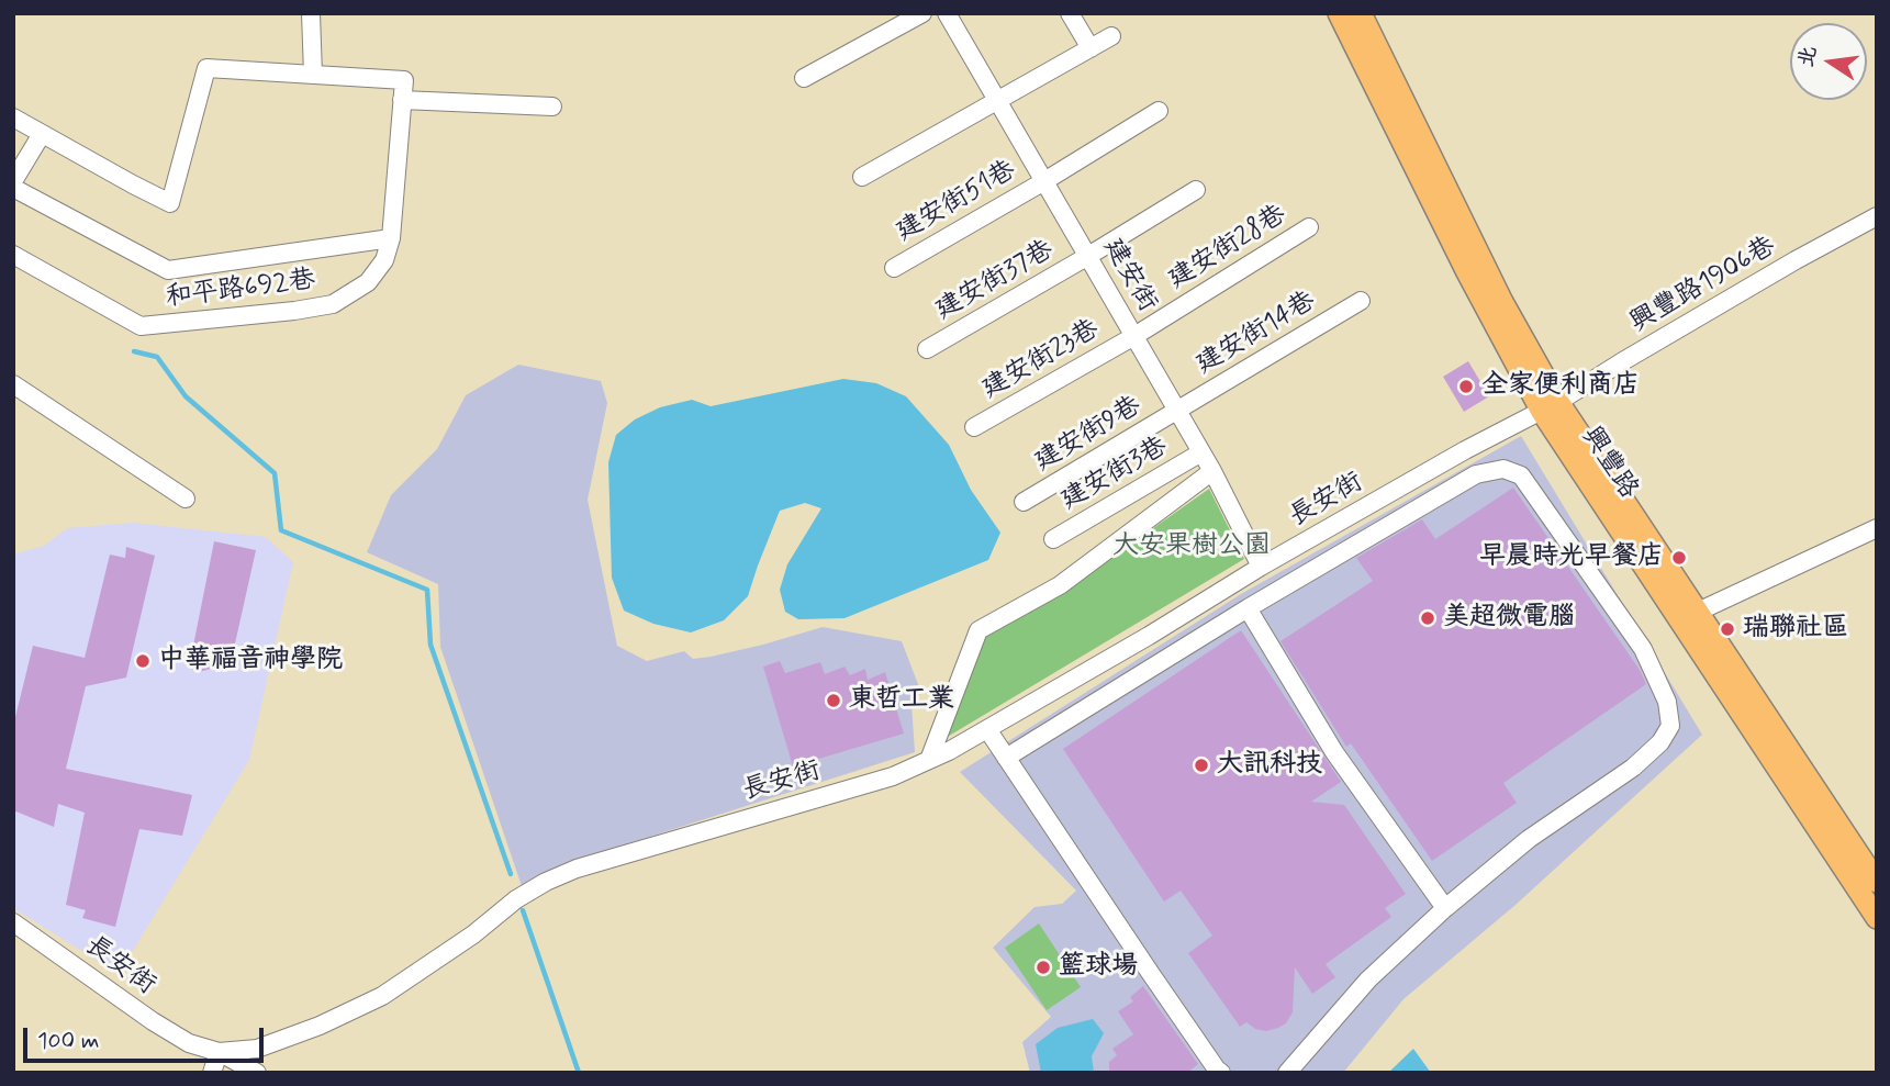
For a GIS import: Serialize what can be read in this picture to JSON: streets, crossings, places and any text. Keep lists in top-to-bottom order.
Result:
{
  "streets": {
    "main road": ["興豐路"],
    "street": [
      "建安街51巷",
      "建安街28巷",
      "建安街",
      "建安街37巷",
      "興豐路1906巷",
      "和平路692巷",
      "建安街14巷",
      "建安街23巷",
      "建安街9巷",
      "建安街3巷",
      "長安街"
    ]
  },
  "crossings": [
    ["建安街51巷", "建安街"],
    ["建安街28巷", "建安街"],
    ["建安街28巷", "建安街23巷"],
    ["建安街", "建安街37巷"],
    ["建安街", "建安街14巷"],
    ["建安街", "建安街23巷"],
    ["建安街", "建安街9巷"],
    ["建安街", "建安街3巷"],
    ["建安街", "長安街"],
    ["興豐路1906巷", "興豐路"],
    ["興豐路1906巷", "長安街"],
    ["建安街14巷", "建安街9巷"],
    ["興豐路", "長安街"]
  ],
  "parks": ["大安果樹公園"],
  "places": [
    "全家便利商店",
    "早晨時光早餐店",
    "美超微電腦",
    "瑞聯社區",
    "中華福音神學院",
    "東哲工業",
    "大訊科技",
    "籃球場"
  ],
  "scale_bar": "100 m",
  "north": "left"
}
